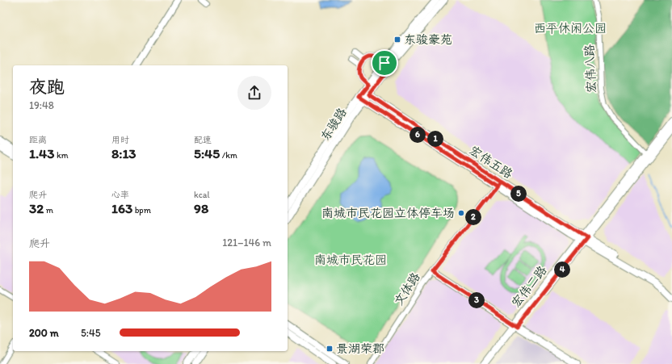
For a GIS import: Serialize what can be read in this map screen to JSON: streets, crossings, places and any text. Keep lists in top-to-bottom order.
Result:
{
  "streets": {
    "street": [
      "宏伟八路",
      "东骏路",
      "宏伟五路",
      "宏伟二路",
      "文体路"
    ]
  },
  "crossings": [
    ["宏伟八路", "宏伟二路"],
    ["东骏路", "宏伟五路"],
    ["宏伟五路", "宏伟二路"],
    ["宏伟五路", "文体路"]
  ],
  "parks": ["西平休闲公园", "南城市民花园"],
  "places": {
    "transit": ["东骏豪苑", "景湖荣郡"],
    "other": ["南城市民花园立体停车场"]
  },
  "page": {
    "heading": ["夜跑", "19:48"],
    "stats": [
      ["距离", "1.43 km"],
      ["用时", "8:13"],
      ["配速", "5:45 /km"],
      ["爬升", "32 m"],
      ["心率", "163 bpm"],
      ["kcal", "98"]
    ],
    "pins": [
      "6",
      "1",
      "5",
      "2",
      "4",
      "3"
    ],
    "chart": ["爬升", "121–146 m"],
    "list": [
      {
        "name": "200 m",
        "note": "5:45"
      }
    ]
  }
}
